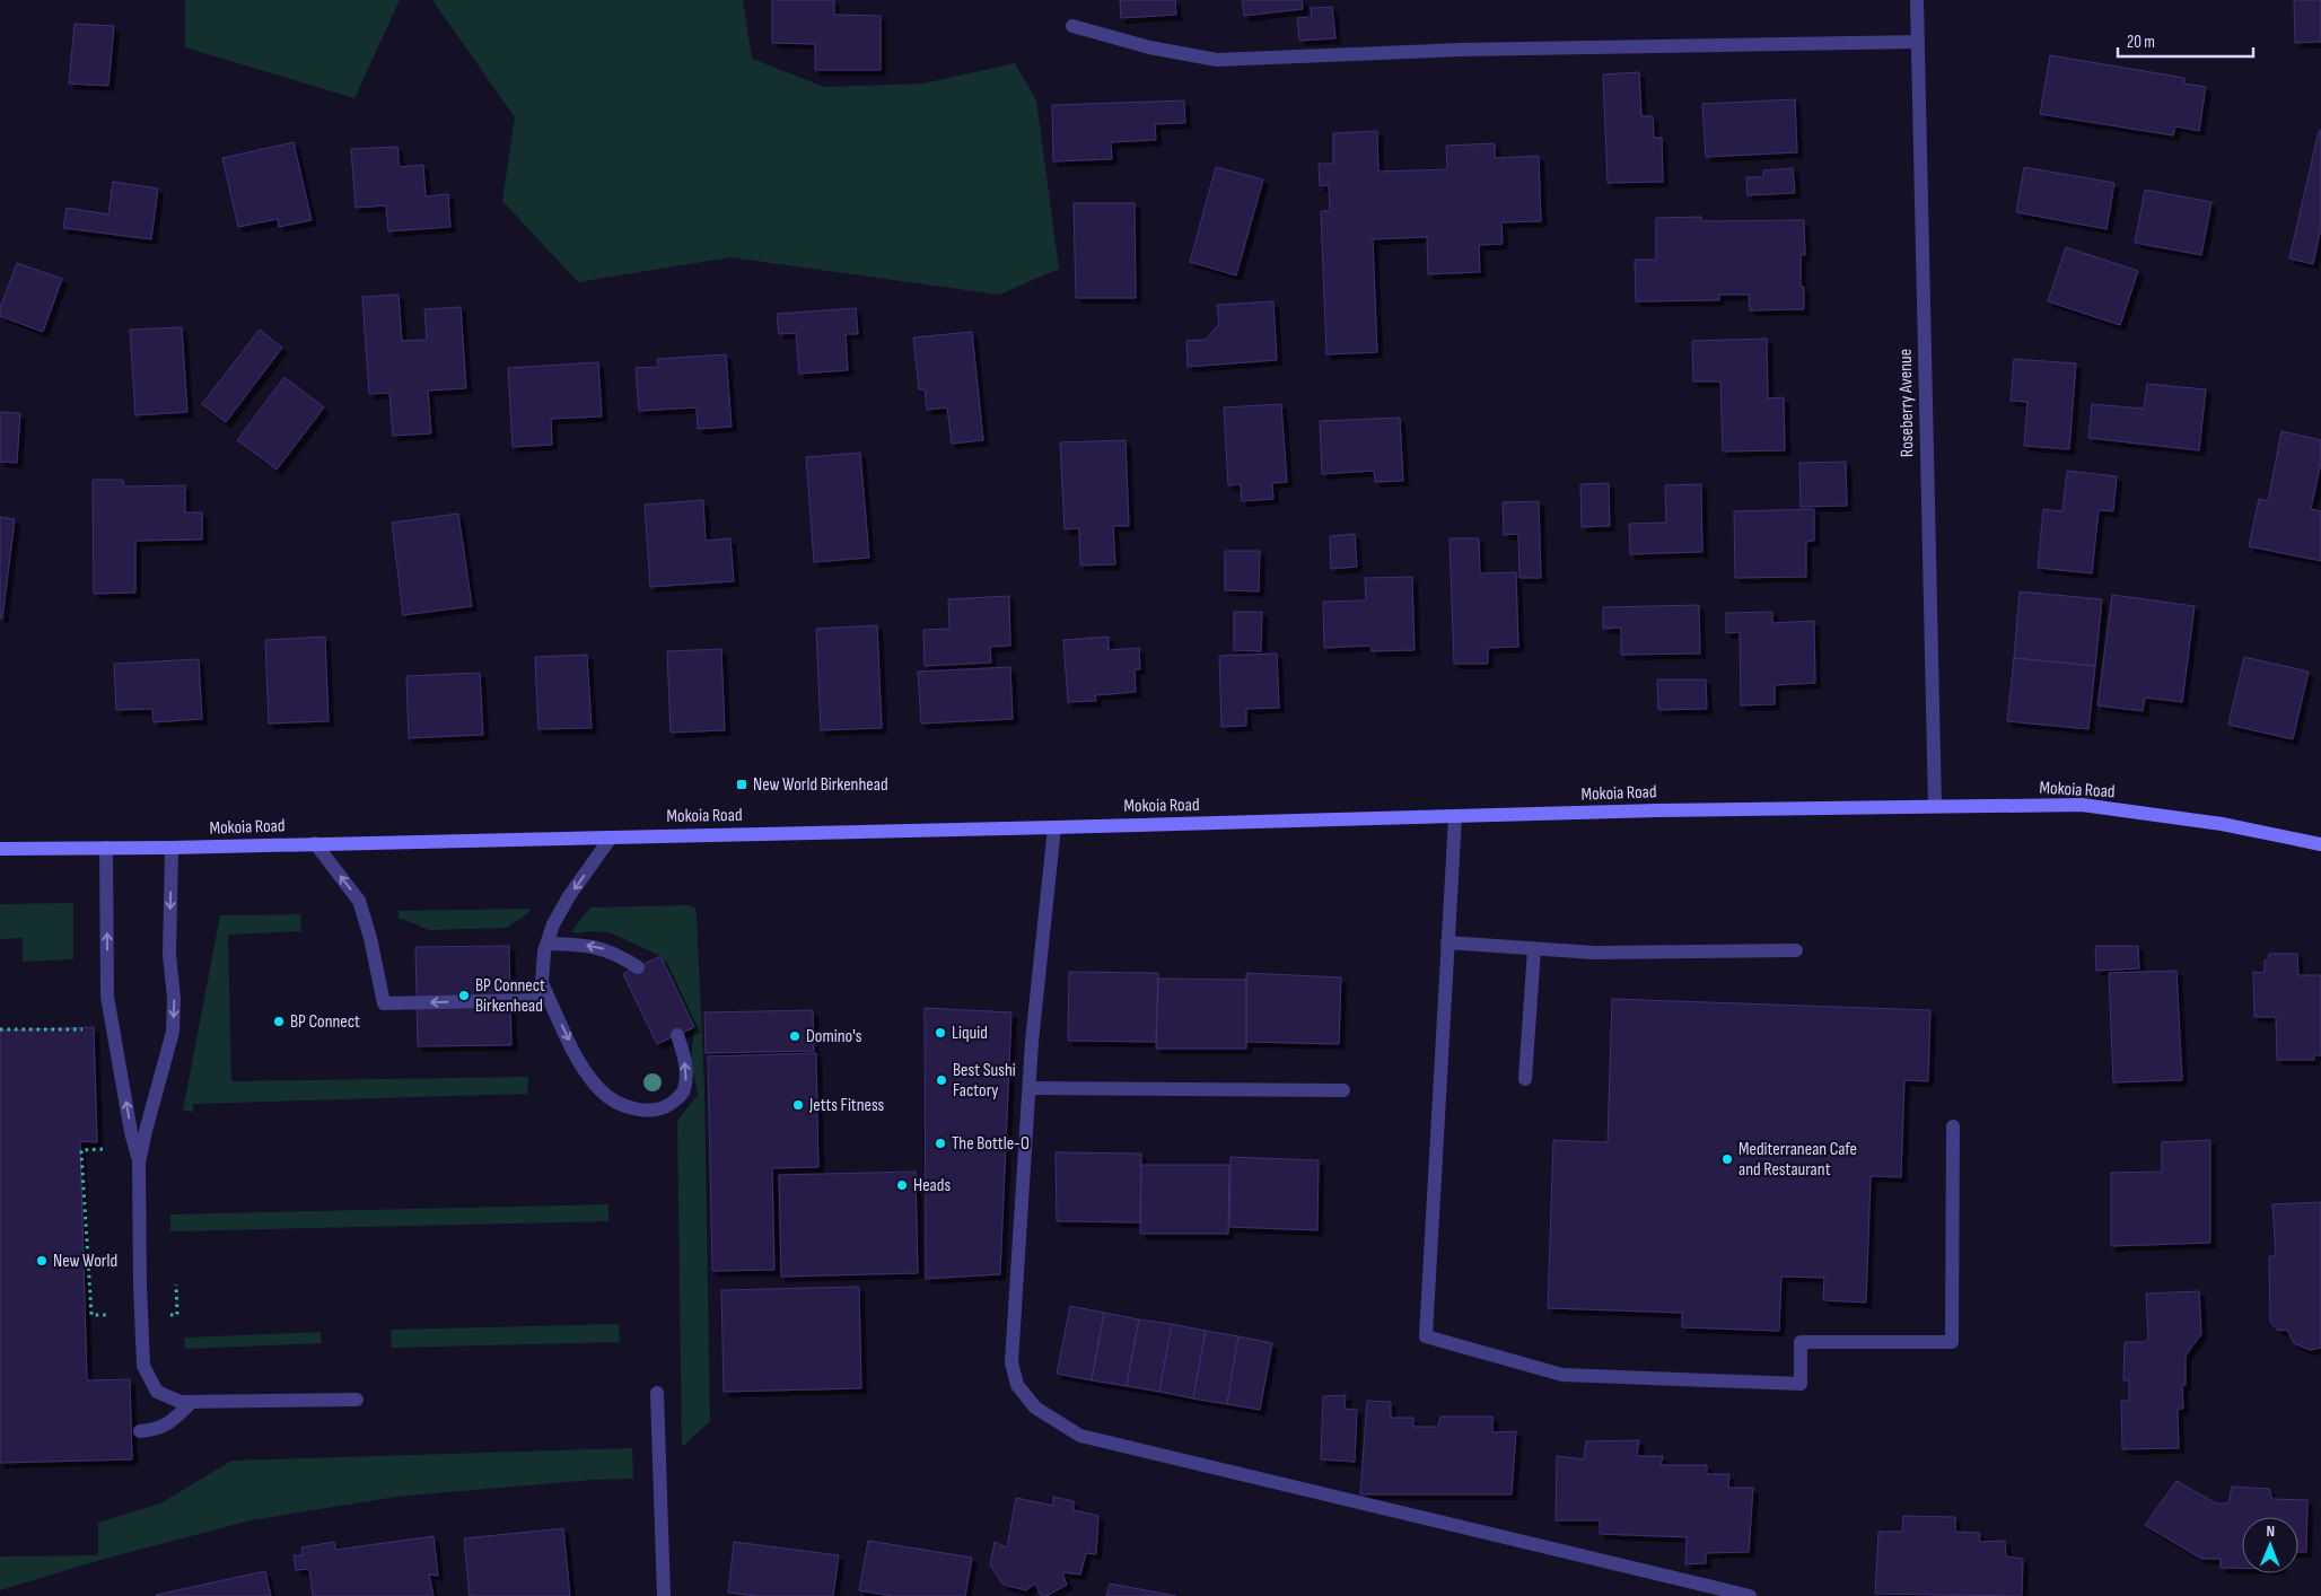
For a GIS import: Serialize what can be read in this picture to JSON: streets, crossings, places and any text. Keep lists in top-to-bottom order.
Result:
{
  "streets": {
    "main road": ["Mokoia Road"],
    "street": ["Roseberry Avenue"]
  },
  "crossings": [
    ["Roseberry Avenue", "Mokoia Road"]
  ],
  "places": {
    "transit": ["New World Birkenhead"],
    "other": [
      "BP Connect Birkenhead",
      "BP Connect",
      "Liquid",
      "Domino's",
      "Best Sushi Factory",
      "Jetts Fitness",
      "The Bottle-O",
      "Mediterranean Cafe and Restaurant",
      "Heads",
      "New World"
    ]
  },
  "scale_bar": "20 m",
  "north": "top"
}
